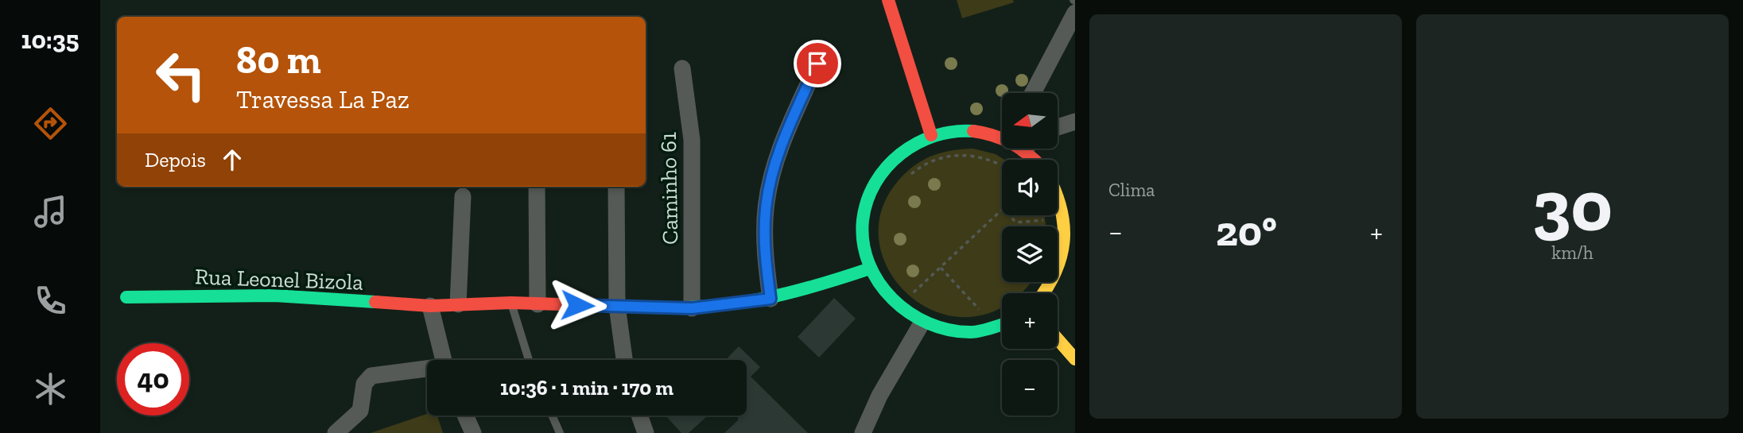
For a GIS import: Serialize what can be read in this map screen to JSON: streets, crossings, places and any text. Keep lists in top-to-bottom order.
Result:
{
  "streets": {
    "street": ["Caminho 61", "Rua Leonel Bizola"]
  },
  "crossings": [
    ["Caminho 61", "Rua Leonel Bizola"]
  ],
  "north": "left",
  "page": {
    "tabs": "10:35",
    "tile": [
      "Clima",
      ["30", "km/h"]
    ],
    "turn": ["80 m", "Travessa La Paz"],
    "map_buttons": ["+", "−"],
    "then": "Depois",
    "heat": ["−", "20°", "+"],
    "limit": "40",
    "trip": "10:36 · 1 min · 170 m"
  }
}
